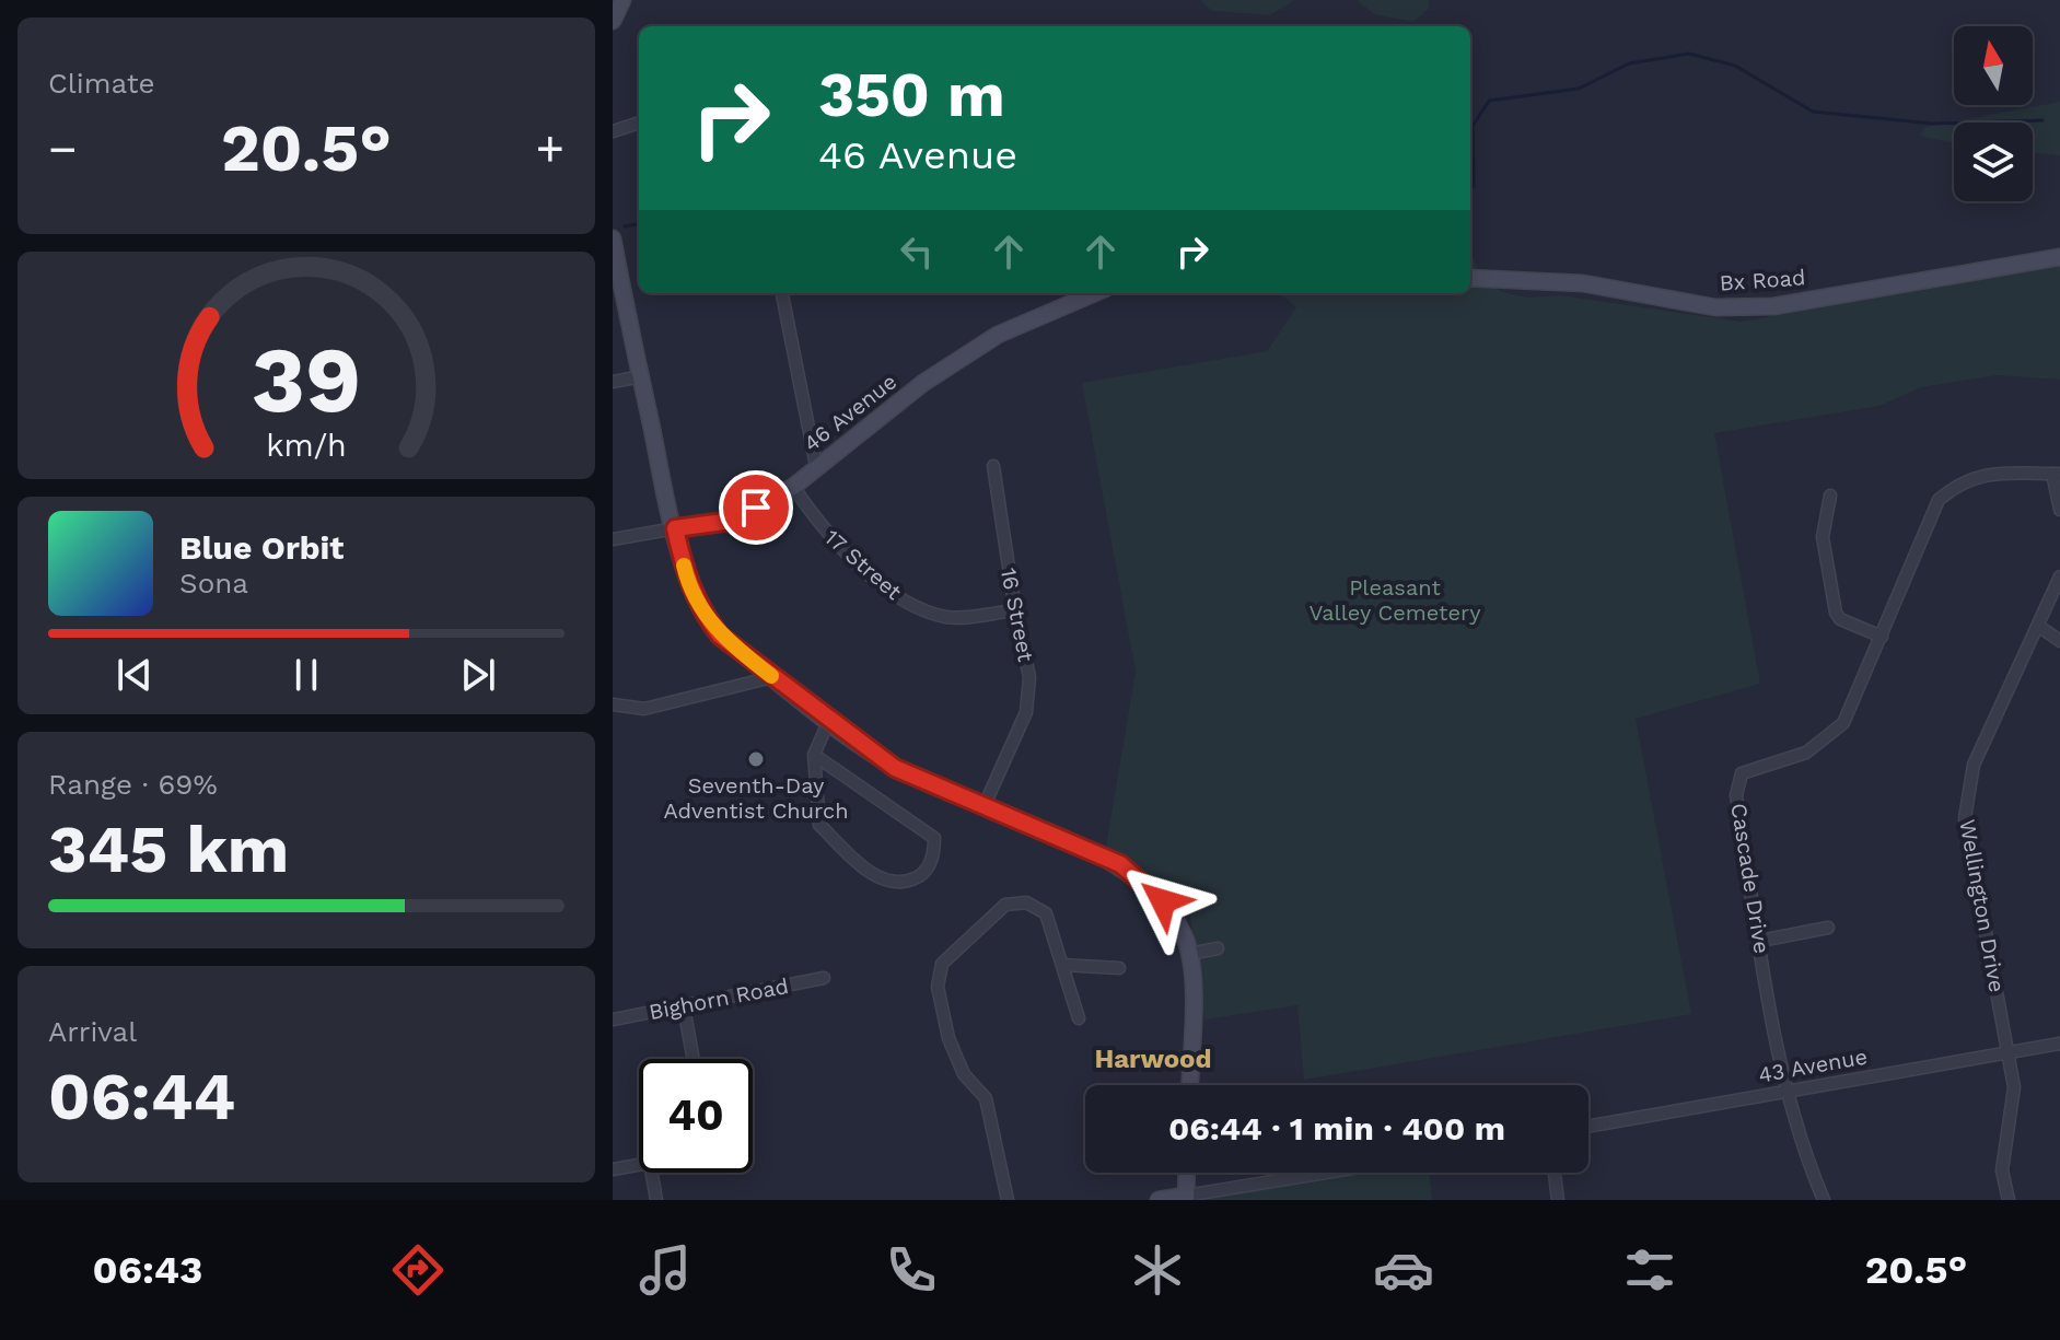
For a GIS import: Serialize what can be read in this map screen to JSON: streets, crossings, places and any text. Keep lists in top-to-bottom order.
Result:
{
  "streets": {
    "street": [
      "Bx Road",
      "46 Avenue",
      "17 Street",
      "16 Street",
      "Cascade Drive",
      "Wellington Drive",
      "Bighorn Road",
      "43 Avenue"
    ]
  },
  "crossings": [
    ["46 Avenue", "17 Street"],
    ["17 Street", "16 Street"],
    ["Cascade Drive", "43 Avenue"],
    ["Wellington Drive", "43 Avenue"]
  ],
  "districts": ["Harwood"],
  "parks": ["Pleasant Valley Cemetery"],
  "places": ["Seventh-Day Adventist Church"],
  "north": "top",
  "page": {
    "tile": [
      "Climate",
      ["Range · 69%", "345 km"],
      ["Arrival", "06:44"]
    ],
    "turn": ["350 m", "46 Avenue"],
    "heat": ["−", "20.5°", "+"],
    "song": ["Blue Orbit", "Sona"],
    "limit": "40",
    "trip": "06:44 · 1 min · 400 m",
    "tabs": ["06:43", "20.5°"],
    "gauge": ["39", "km/h"]
  }
}
